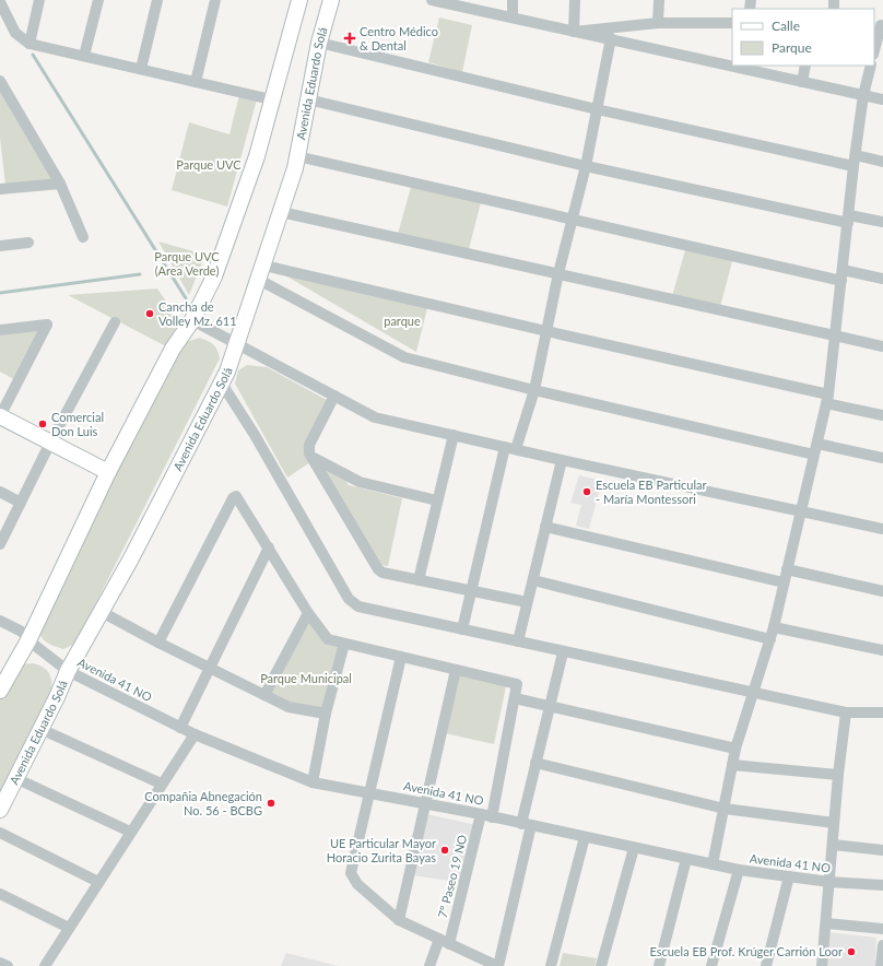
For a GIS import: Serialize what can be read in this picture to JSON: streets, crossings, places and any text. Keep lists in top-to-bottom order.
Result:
{
  "streets": {
    "main road": ["Avenida Eduardo Solá"],
    "street": ["Avenida 41 NO", "7º Paseo 19 NO"]
  },
  "crossings": [
    ["Avenida Eduardo Solá", "Avenida 41 NO"],
    ["Avenida 41 NO", "7º Paseo 19 NO"]
  ],
  "parks": [
    "Parque UVC",
    "Parque UVC (Area Verde)",
    "parque",
    "Parque Municipal"
  ],
  "places": {
    "health": ["Centro Médico & Dental"],
    "other": [
      "Cancha de Volley Mz. 611",
      "Comercial Don Luis",
      "Escuela EB Particular - María Montessori",
      "Compañia Abnegación No. 56 - BCBG",
      "UE Particular Mayor Horacio Zurita Bayas",
      "Escuela EB Prof. Krúger Carrión Loor"
    ]
  },
  "legend": ["Calle", "Parque"]
}
